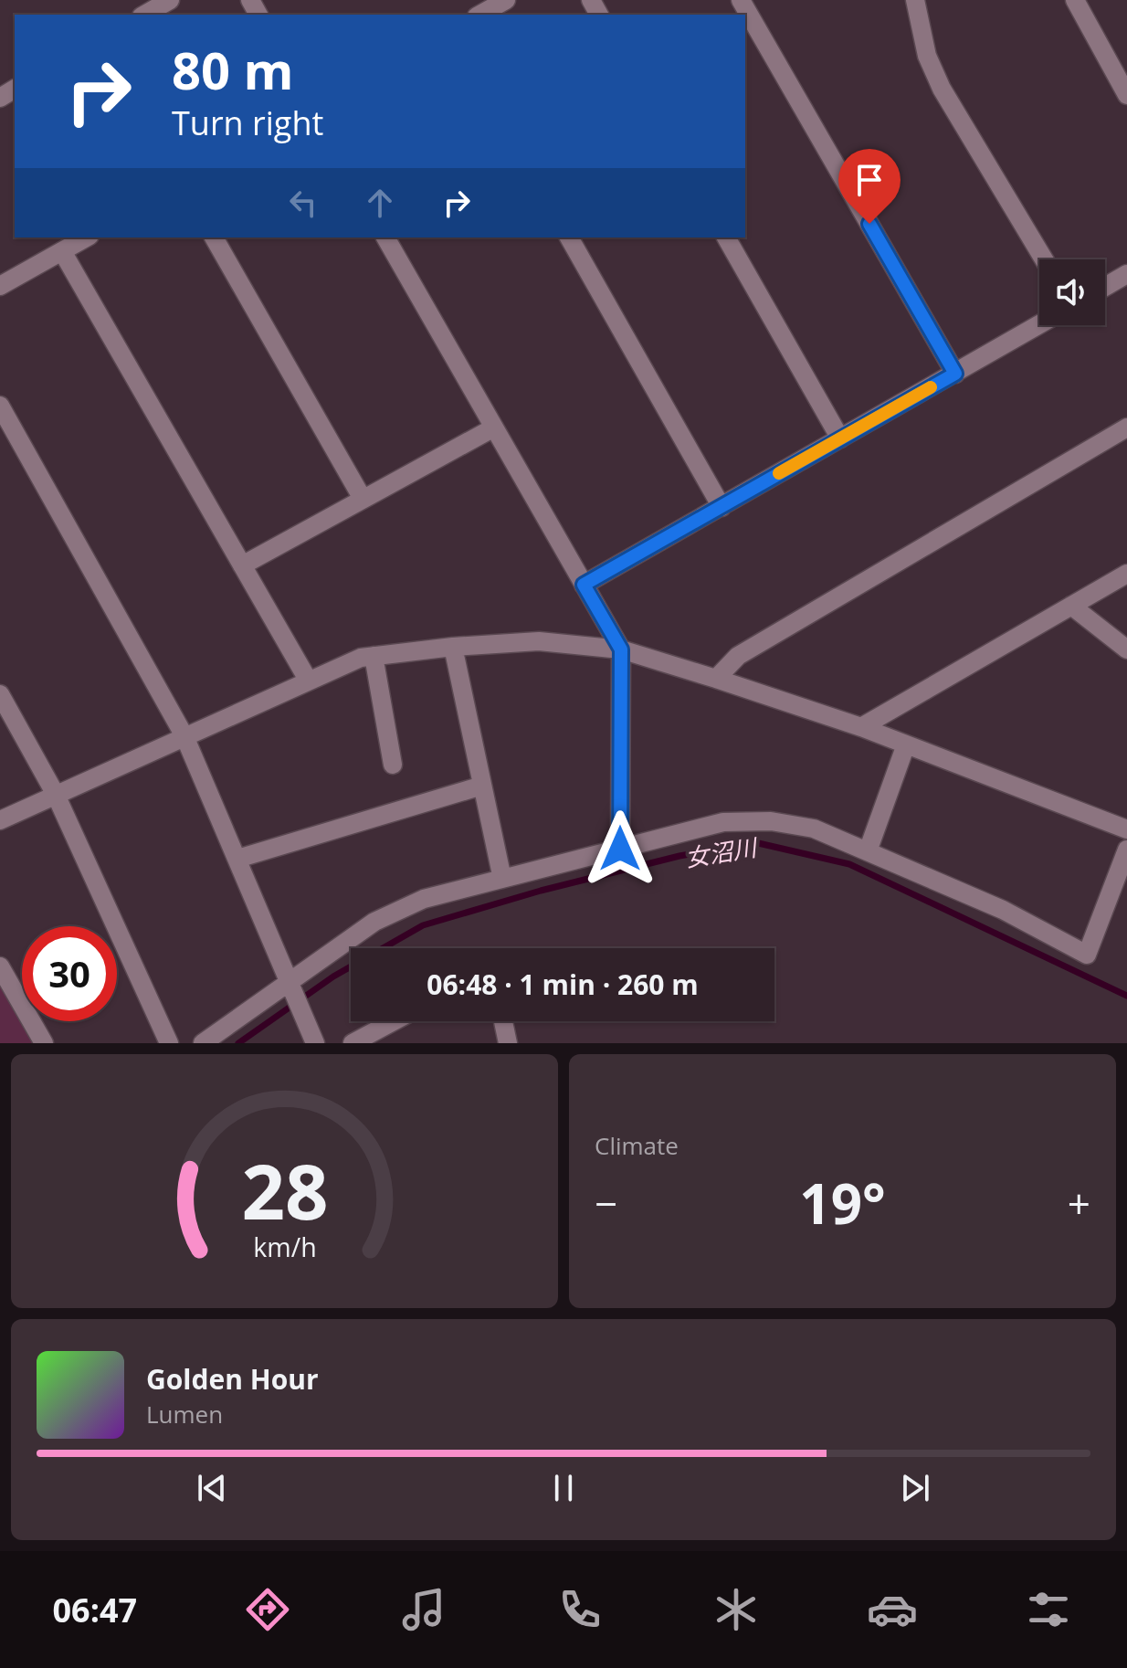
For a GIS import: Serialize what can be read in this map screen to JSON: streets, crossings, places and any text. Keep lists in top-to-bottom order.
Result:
{
  "water": ["女沼川"],
  "page": {
    "turn": ["80 m", "Turn right"],
    "limit": "30",
    "trip": "06:48 · 1 min · 260 m",
    "tile": "Climate",
    "heat": ["−", "19°", "+"],
    "song": ["Golden Hour", "Lumen"],
    "tabs": "06:47",
    "gauge": ["28", "km/h"]
  }
}
